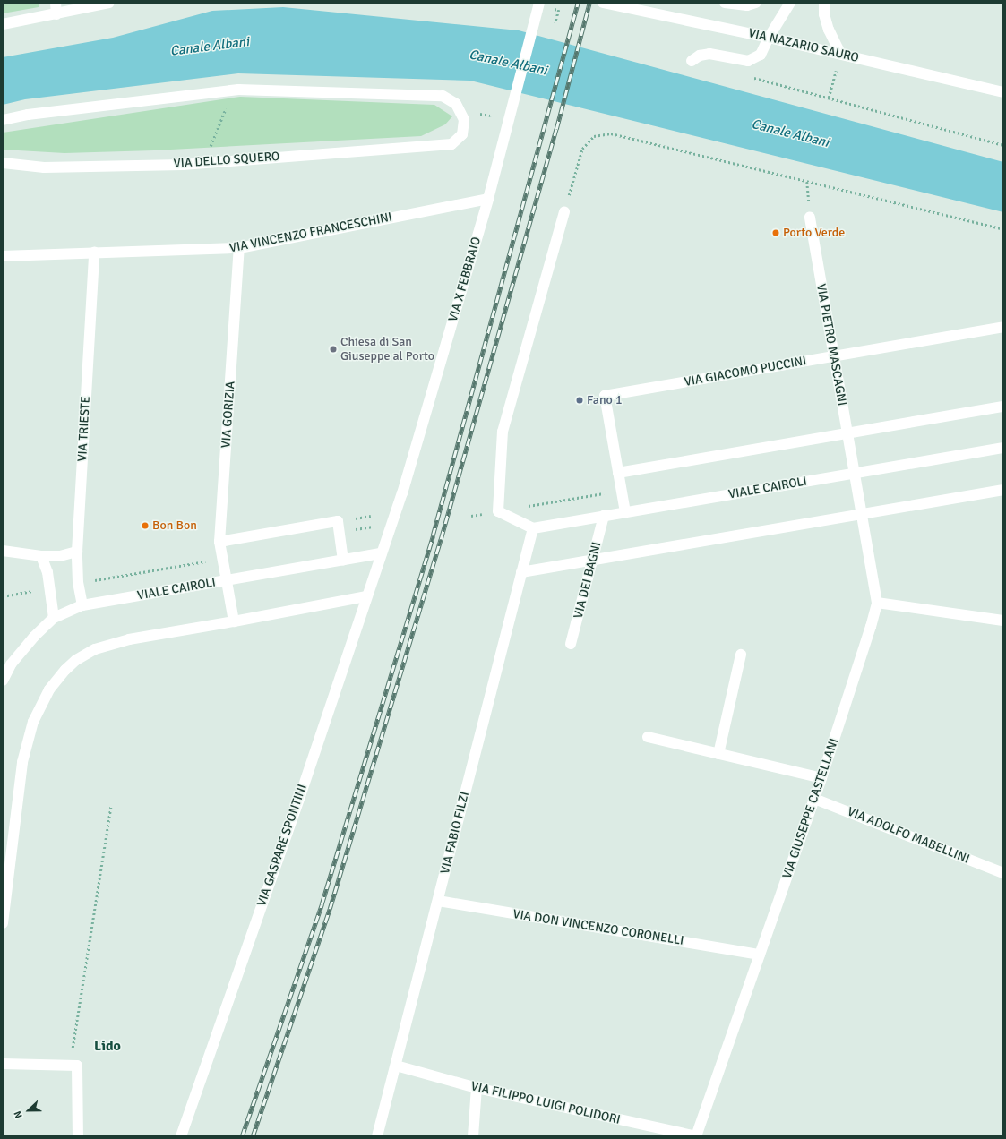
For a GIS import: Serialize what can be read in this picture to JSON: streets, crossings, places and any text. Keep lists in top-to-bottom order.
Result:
{
  "streets": {
    "street": [
      "VIA NAZARIO SAURO",
      "VIA DELLO SQUERO",
      "VIA VINCENZO FRANCESCHINI",
      "VIA X FEBBRAIO",
      "VIA PIETRO MASCAGNI",
      "VIA GIACOMO PUCCINI",
      "VIA GORIZIA",
      "VIA TRIESTE",
      "VIALE CAIROLI",
      "VIA DEI BAGNI",
      "VIA GIUSEPPE CASTELLANI",
      "VIA FABIO FILZI",
      "VIA ADOLFO MABELLINI",
      "VIA GASPARE SPONTINI",
      "VIA DON VINCENZO CORONELLI",
      "VIA FILIPPO LUIGI POLIDORI"
    ]
  },
  "crossings": [
    ["VIA VINCENZO FRANCESCHINI", "VIA X FEBBRAIO"],
    ["VIA VINCENZO FRANCESCHINI", "VIA GORIZIA"],
    ["VIA VINCENZO FRANCESCHINI", "VIA TRIESTE"],
    ["VIA X FEBBRAIO", "VIALE CAIROLI"],
    ["VIA X FEBBRAIO", "VIA GASPARE SPONTINI"],
    ["VIA PIETRO MASCAGNI", "VIA GIACOMO PUCCINI"],
    ["VIA PIETRO MASCAGNI", "VIALE CAIROLI"],
    ["VIA PIETRO MASCAGNI", "VIA GIUSEPPE CASTELLANI"],
    ["VIA GIACOMO PUCCINI", "VIALE CAIROLI"],
    ["VIA GORIZIA", "VIALE CAIROLI"],
    ["VIA TRIESTE", "VIALE CAIROLI"],
    ["VIALE CAIROLI", "VIA DEI BAGNI"],
    ["VIALE CAIROLI", "VIA GIUSEPPE CASTELLANI"],
    ["VIALE CAIROLI", "VIA FABIO FILZI"],
    ["VIALE CAIROLI", "VIA GASPARE SPONTINI"],
    ["VIA GIUSEPPE CASTELLANI", "VIA ADOLFO MABELLINI"],
    ["VIA GIUSEPPE CASTELLANI", "VIA DON VINCENZO CORONELLI"],
    ["VIA GIUSEPPE CASTELLANI", "VIA FILIPPO LUIGI POLIDORI"],
    ["VIA FABIO FILZI", "VIA DON VINCENZO CORONELLI"],
    ["VIA FABIO FILZI", "VIA FILIPPO LUIGI POLIDORI"]
  ],
  "districts": ["Lido"],
  "water": ["Canale Albani"],
  "places": [
    "Porto Verde",
    "Chiesa di San Giuseppe al Porto",
    "Fano 1",
    "Bon Bon"
  ],
  "north": "left"
}
